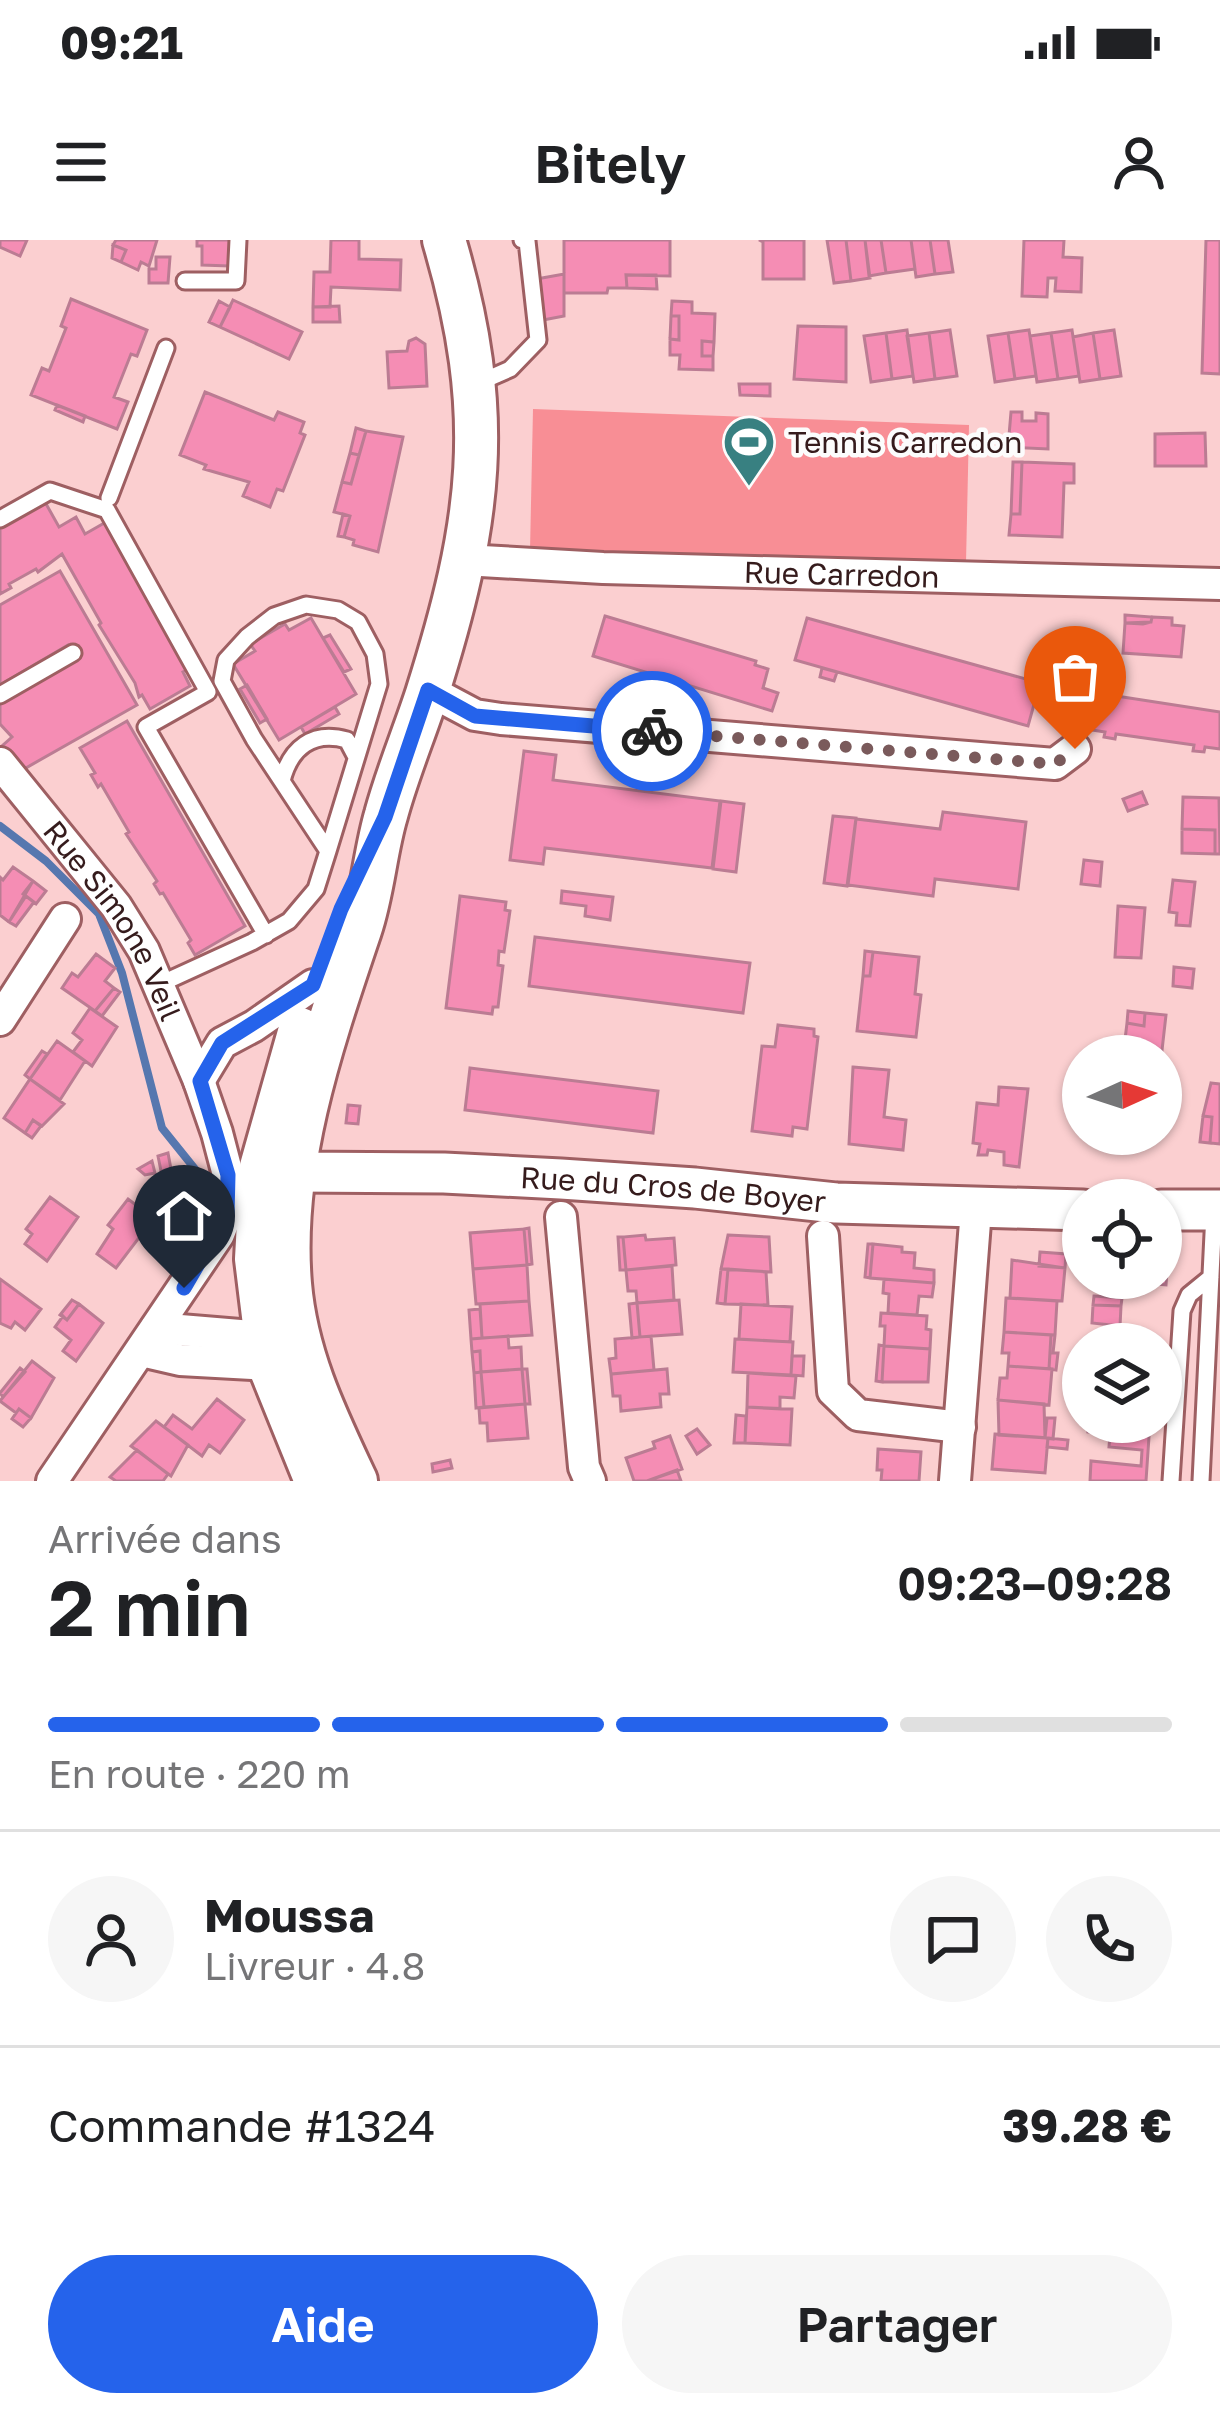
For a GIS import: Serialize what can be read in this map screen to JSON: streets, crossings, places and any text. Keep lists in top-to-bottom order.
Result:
{
  "streets": {
    "street": ["Rue Carredon", "Rue Simone Veil", "Rue du Cros de Boyer"]
  },
  "places": {
    "sports": ["Tennis Carredon"]
  },
  "north": "right",
  "page": {
    "status": "09:21",
    "header": "Bitely",
    "heading": ["2 min", "Arrivée dans", "09:23–09:28"],
    "panel": [
      "Moussa",
      "Livreur · 4.8",
      "Commande #1324",
      "39.28 €"
    ],
    "bar": "En route · 220 m",
    "buttons": ["Aide", "Partager"]
  }
}
